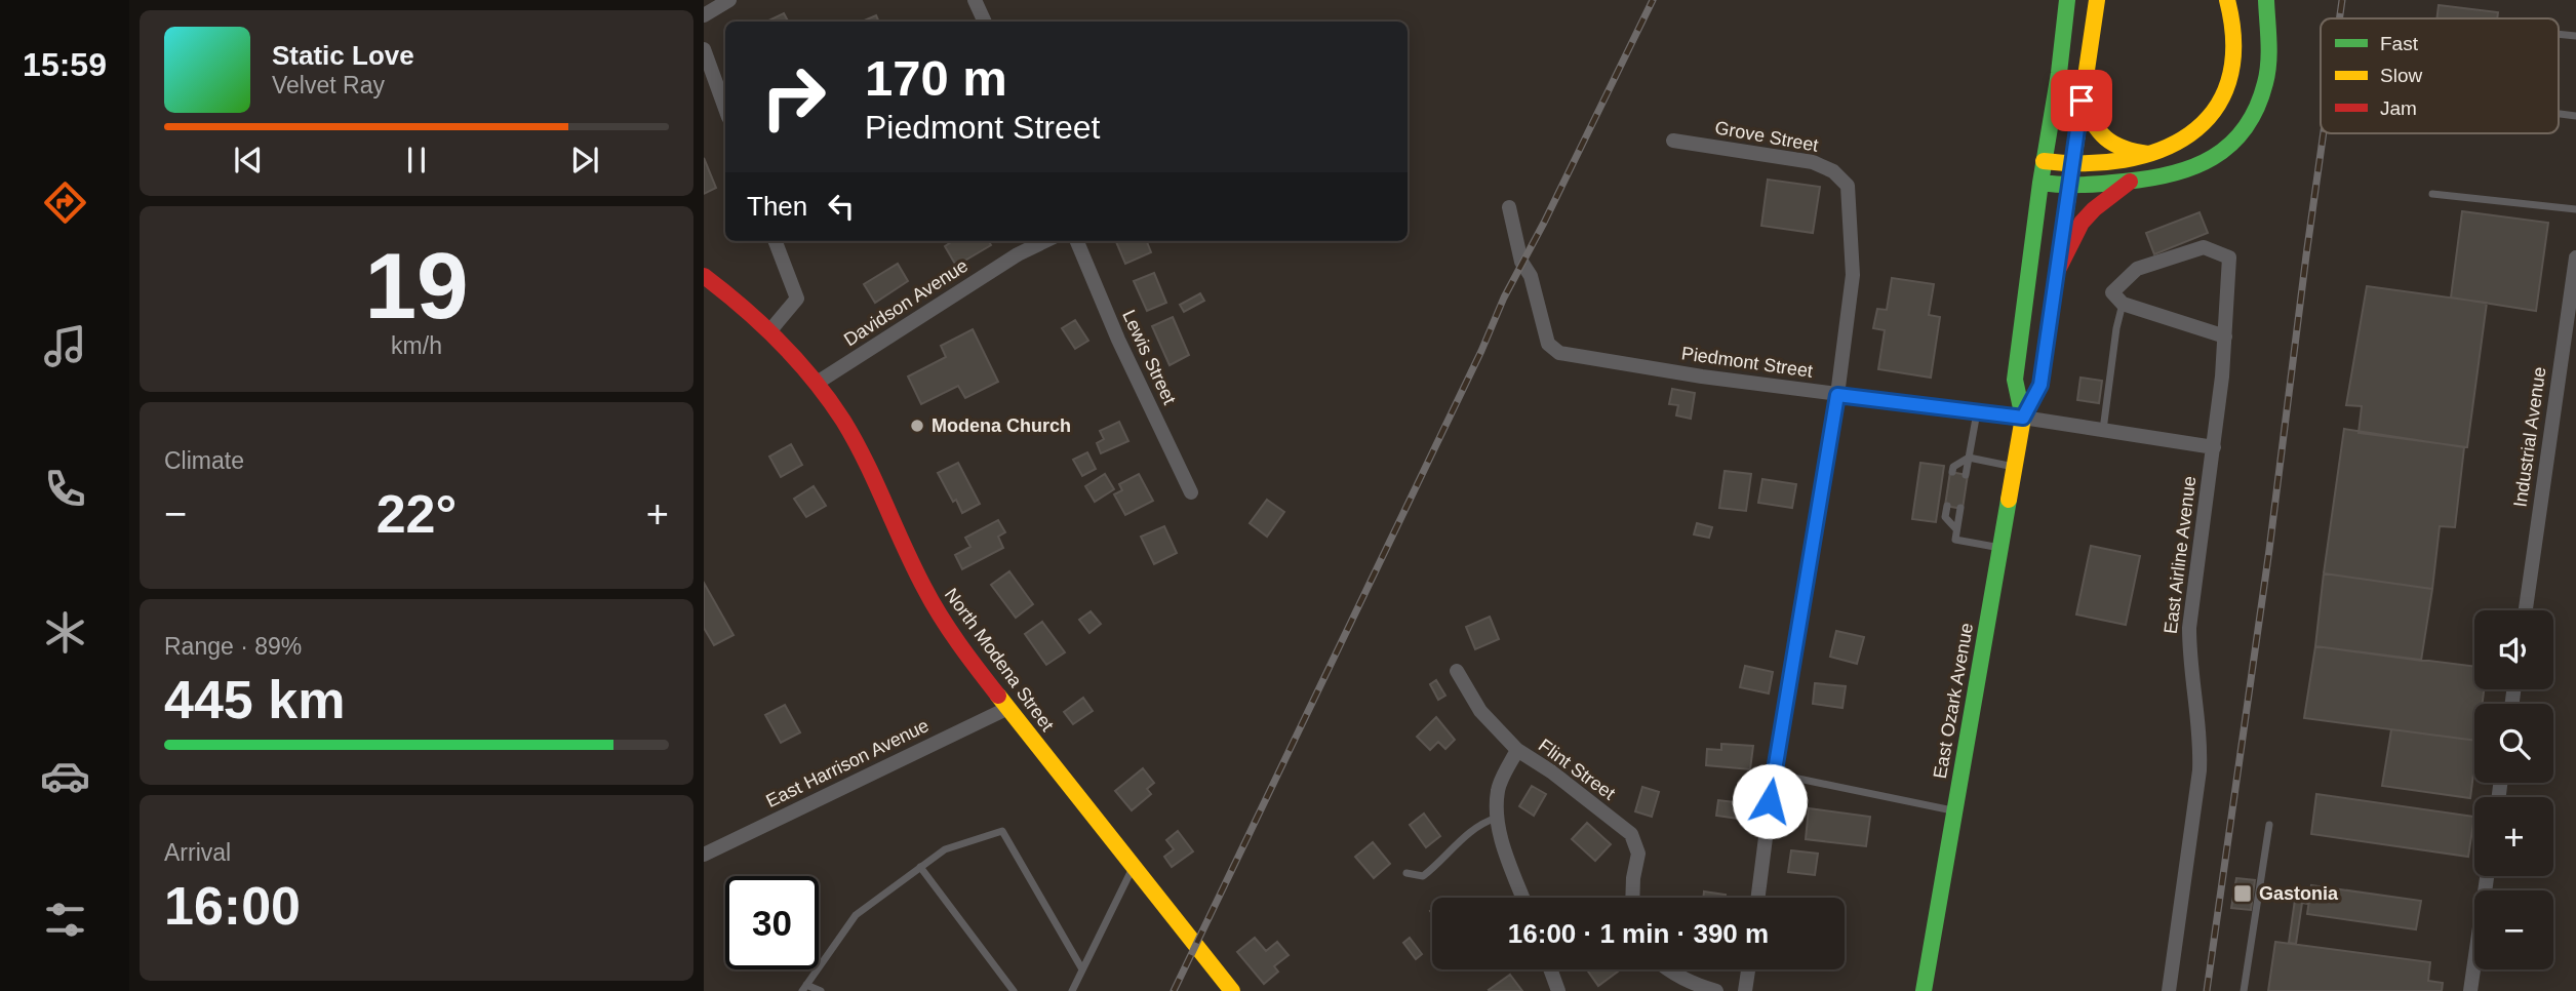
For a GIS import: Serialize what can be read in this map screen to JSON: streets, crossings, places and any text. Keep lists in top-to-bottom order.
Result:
{
  "streets": {
    "main road": ["North Modena Street", "East Ozark Avenue"],
    "street": [
      "Grove Street",
      "Davidson Avenue",
      "Lewis Street",
      "Piedmont Street",
      "Industrial Avenue",
      "East Airline Avenue",
      "East Harrison Avenue",
      "Flint Street"
    ]
  },
  "crossings": [
    ["Grove Street", "Piedmont Street"],
    ["Davidson Avenue", "North Modena Street"],
    ["Piedmont Street", "East Airline Avenue"],
    ["Piedmont Street", "East Ozark Avenue"],
    ["North Modena Street", "East Harrison Avenue"]
  ],
  "places": {
    "other": ["Modena Church"],
    "transit": ["Gastonia"]
  },
  "legend": ["Fast", "Slow", "Jam"],
  "page": {
    "tabs": "15:59",
    "turn": ["170 m", "Piedmont Street"],
    "song": ["Static Love", "Velvet Ray"],
    "then": "Then",
    "tile": [
      ["19", "km/h"],
      "Climate",
      ["Range · 89%", "445 km"],
      ["Arrival", "16:00"]
    ],
    "heat": ["−", "22°", "+"],
    "map_buttons": ["+", "−"],
    "limit": "30",
    "trip": "16:00 · 1 min · 390 m"
  }
}
